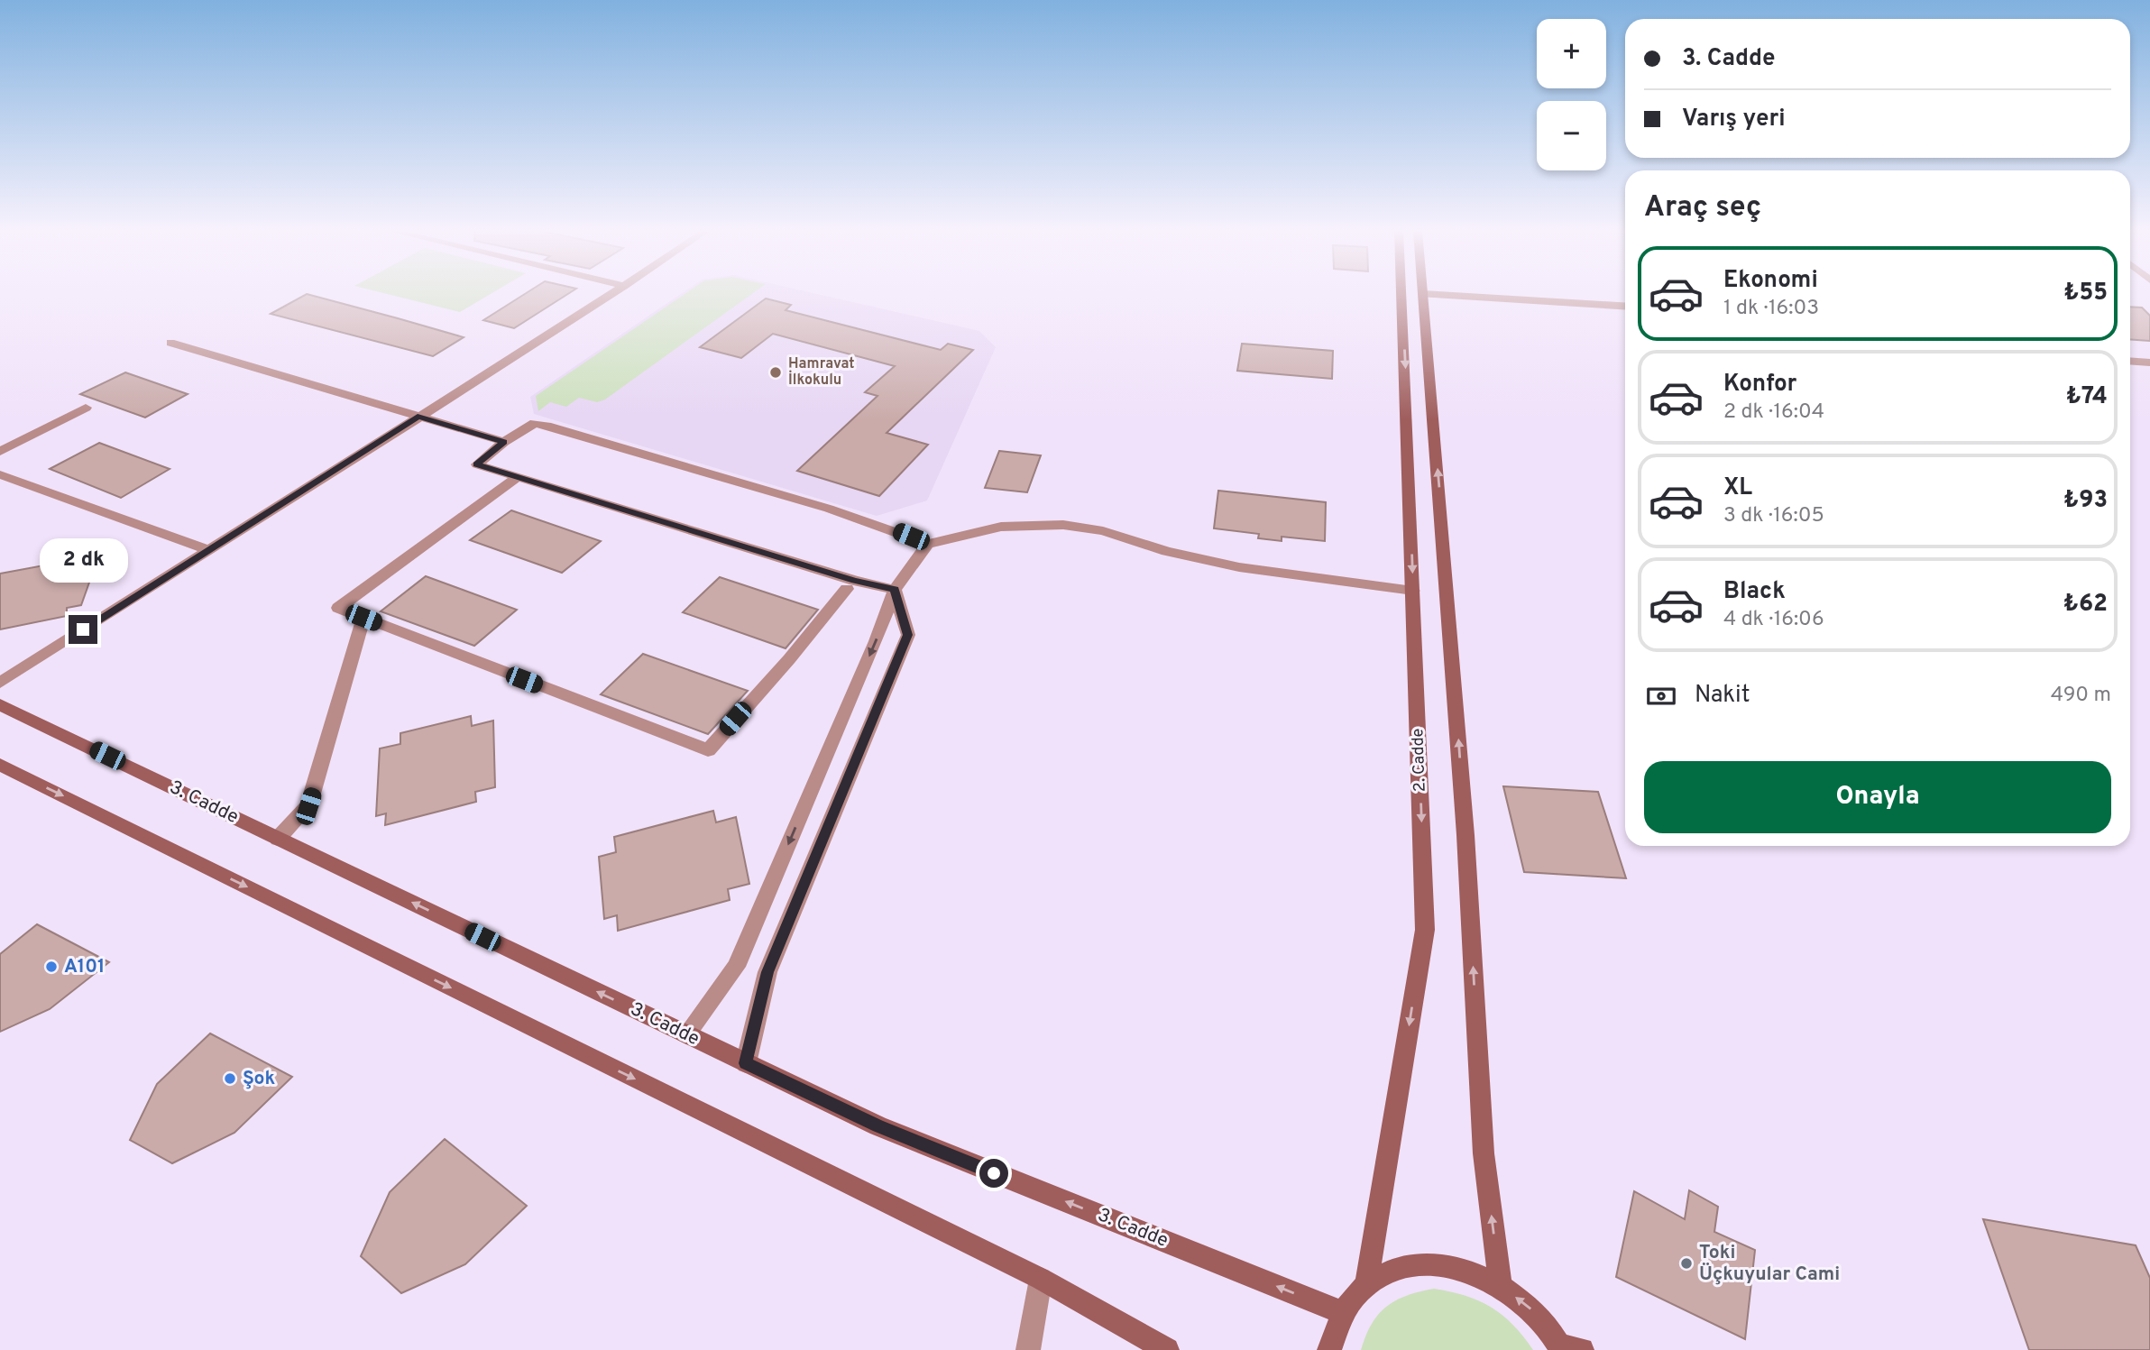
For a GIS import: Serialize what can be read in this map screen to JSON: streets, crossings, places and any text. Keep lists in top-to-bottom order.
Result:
{
  "streets": {
    "main road": ["2. Cadde", "3. Cadde"]
  },
  "places": [
    "Hamravat İlkokulu",
    "A101",
    "Şok",
    "Toki Üçkuyular Cami"
  ],
  "page": {
    "map_buttons": ["+", "−"],
    "banner": ["3. Cadde", "Varış yeri"],
    "heading": "Araç seç",
    "list": [
      {
        "name": "Ekonomi",
        "note": "1 dk · 16:03",
        "value": "₺55"
      },
      {
        "name": "Konfor",
        "note": "2 dk · 16:04",
        "value": "₺74"
      },
      {
        "name": "XL",
        "note": "3 dk · 16:05",
        "value": "₺93"
      },
      {
        "name": "Black",
        "note": "4 dk · 16:06",
        "value": "₺62"
      }
    ],
    "bubble": "2 dk",
    "pay": ["Nakit", "490 m"],
    "buttons": "Onayla"
  }
}
